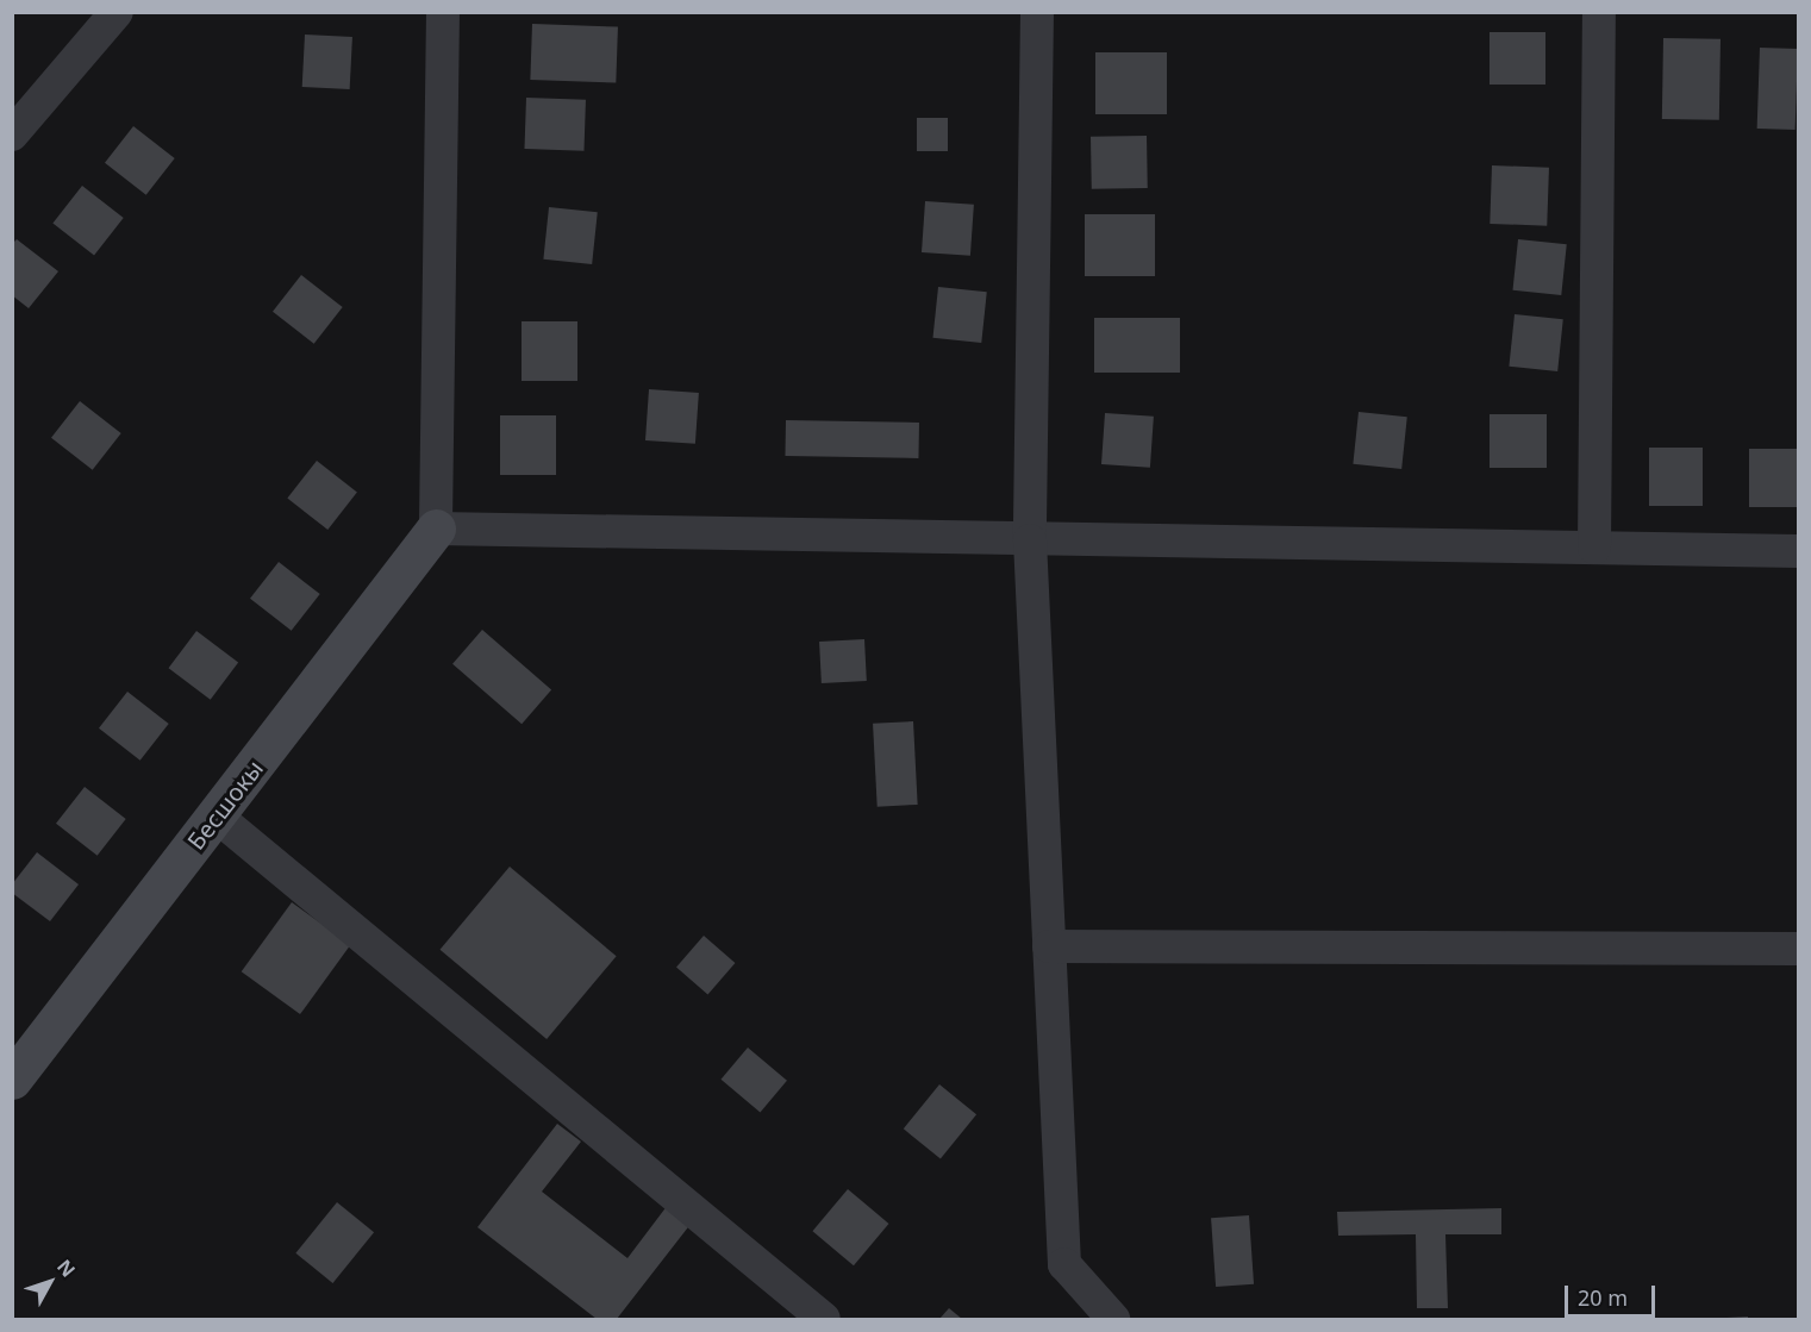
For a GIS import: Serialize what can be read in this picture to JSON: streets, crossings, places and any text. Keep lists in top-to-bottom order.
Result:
{
  "streets": {
    "street": ["Бесшокы"]
  },
  "scale_bar": "20 m",
  "north": "top right"
}
